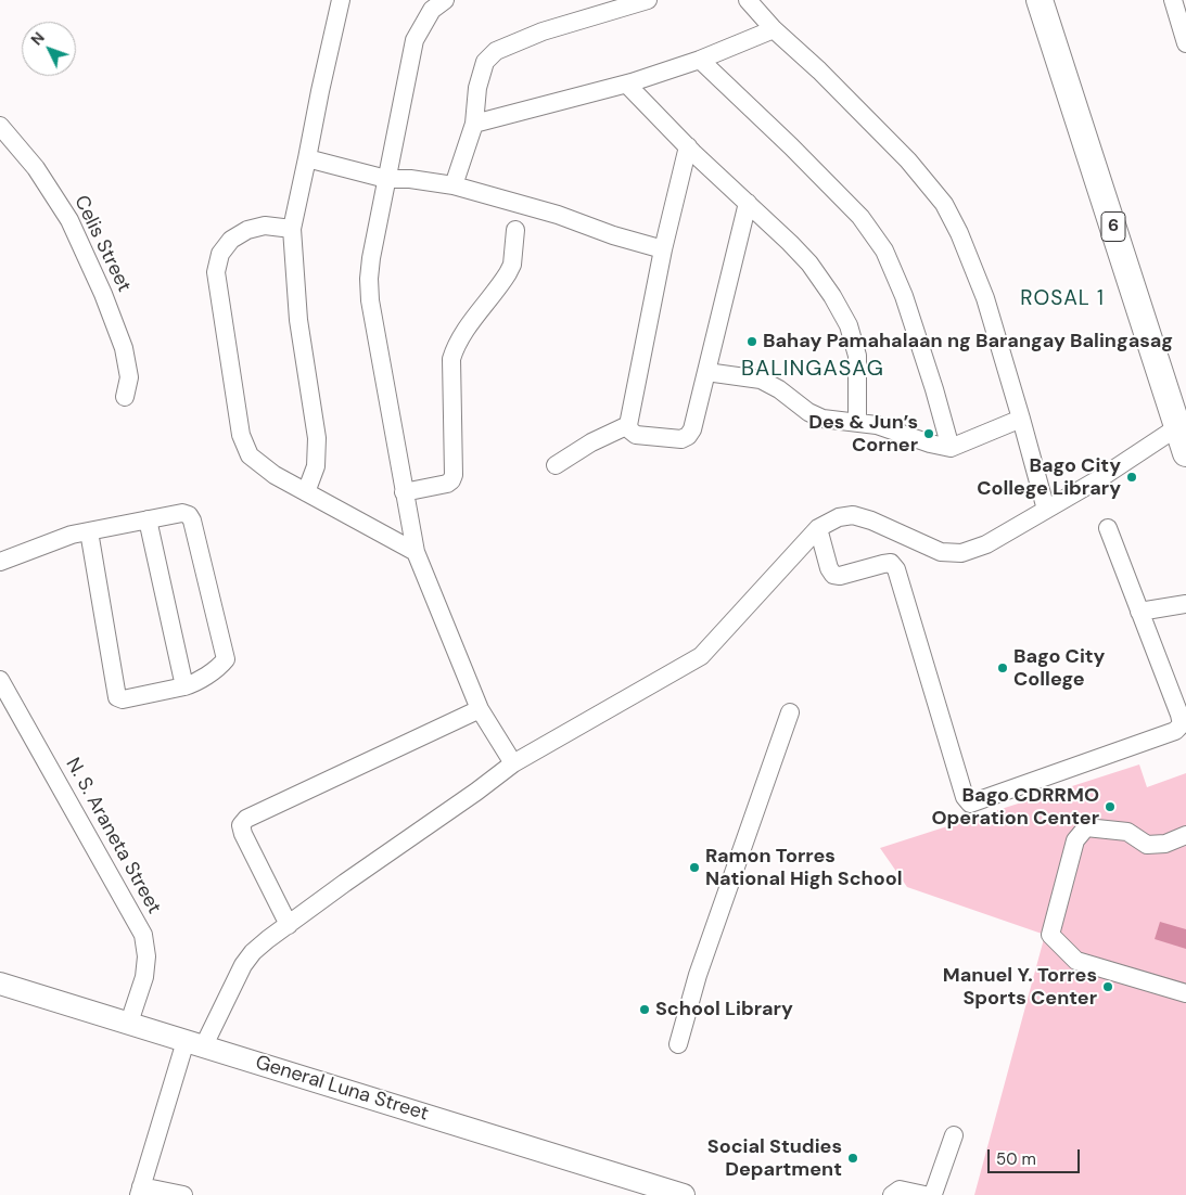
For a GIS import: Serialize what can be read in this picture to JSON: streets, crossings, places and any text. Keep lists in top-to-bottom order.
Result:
{
  "streets": {
    "highway": ["6"],
    "main road": ["General Luna Street"],
    "street": ["Celis Street", "N. S. Araneta Street"]
  },
  "crossings": [
    ["N. S. Araneta Street", "General Luna Street"]
  ],
  "districts": ["ROSAL 1", "BALINGASAG"],
  "places": [
    "Bahay Pamahalaan ng Barangay Balingasag",
    "Des & Jun’s Corner",
    "Bago City College Library",
    "Bago City College",
    "Bago CDRRMO Operation Center",
    "Ramon Torres National High School",
    "Manuel Y. Torres Sports Center",
    "School Library",
    "Social Studies Department"
  ],
  "scale_bar": "50 m",
  "north": "top left"
}
